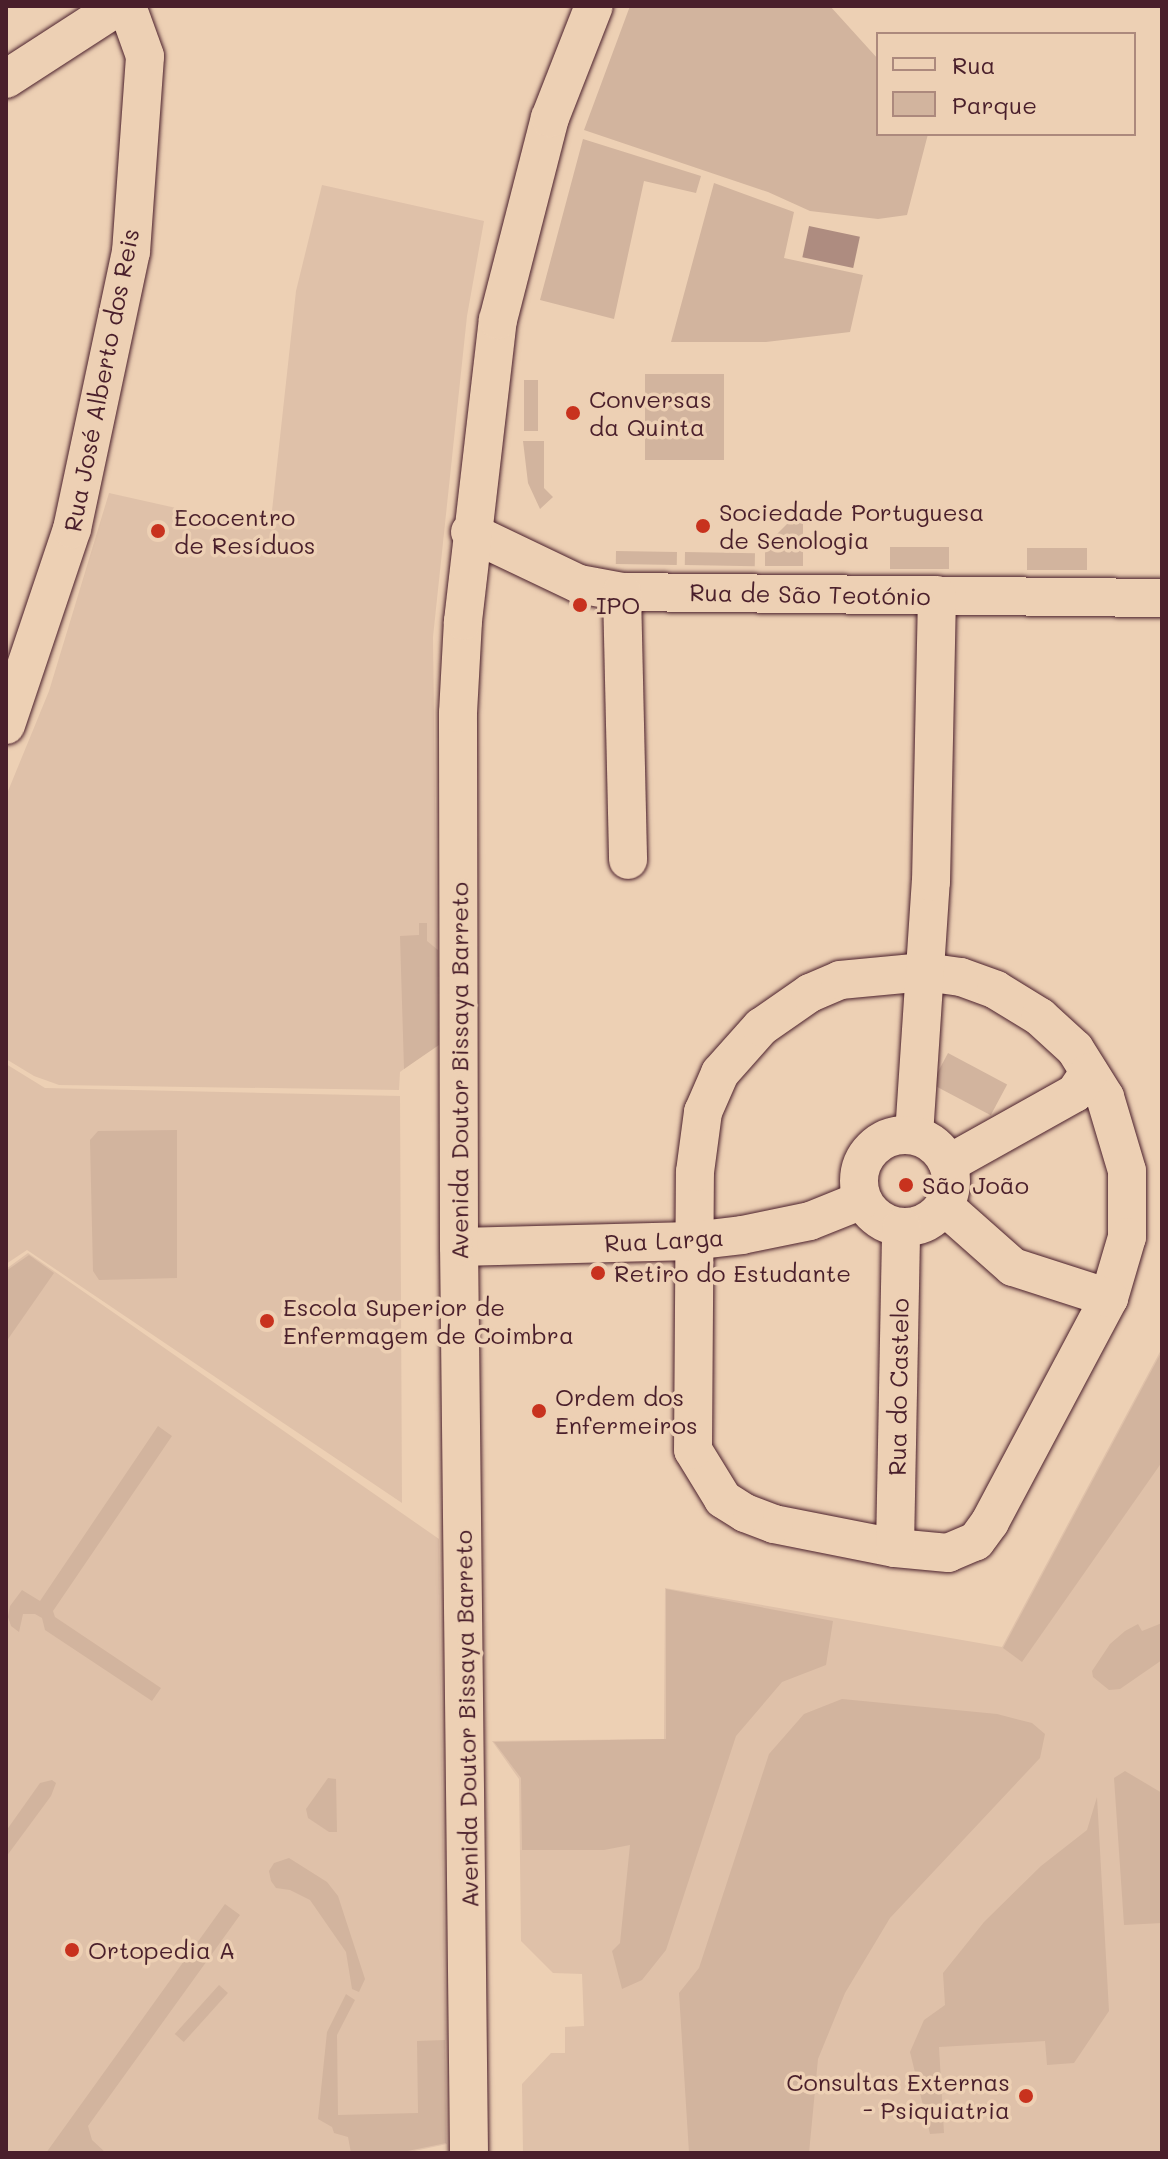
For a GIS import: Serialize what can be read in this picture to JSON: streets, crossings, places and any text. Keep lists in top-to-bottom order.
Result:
{
  "streets": {
    "street": [
      "Rua José Alberto dos Reis",
      "Rua de São Teotónio",
      "Avenida Doutor Bissaya Barreto",
      "Rua Larga",
      "Rua do Castelo"
    ]
  },
  "crossings": [
    ["Rua de São Teotónio", "Avenida Doutor Bissaya Barreto"],
    ["Avenida Doutor Bissaya Barreto", "Rua Larga"],
    ["Rua Larga", "Rua do Castelo"]
  ],
  "places": [
    "Conversas da Quinta",
    "Sociedade Portuguesa de Senologia",
    "Ecocentro de Resíduos",
    "IPO",
    "São João",
    "Retiro do Estudante",
    "Escola Superior de Enfermagem de Coimbra",
    "Ordem dos Enfermeiros",
    "Ortopedia A",
    "Consultas Externas - Psiquiatria"
  ],
  "legend": ["Rua", "Parque"]
}
